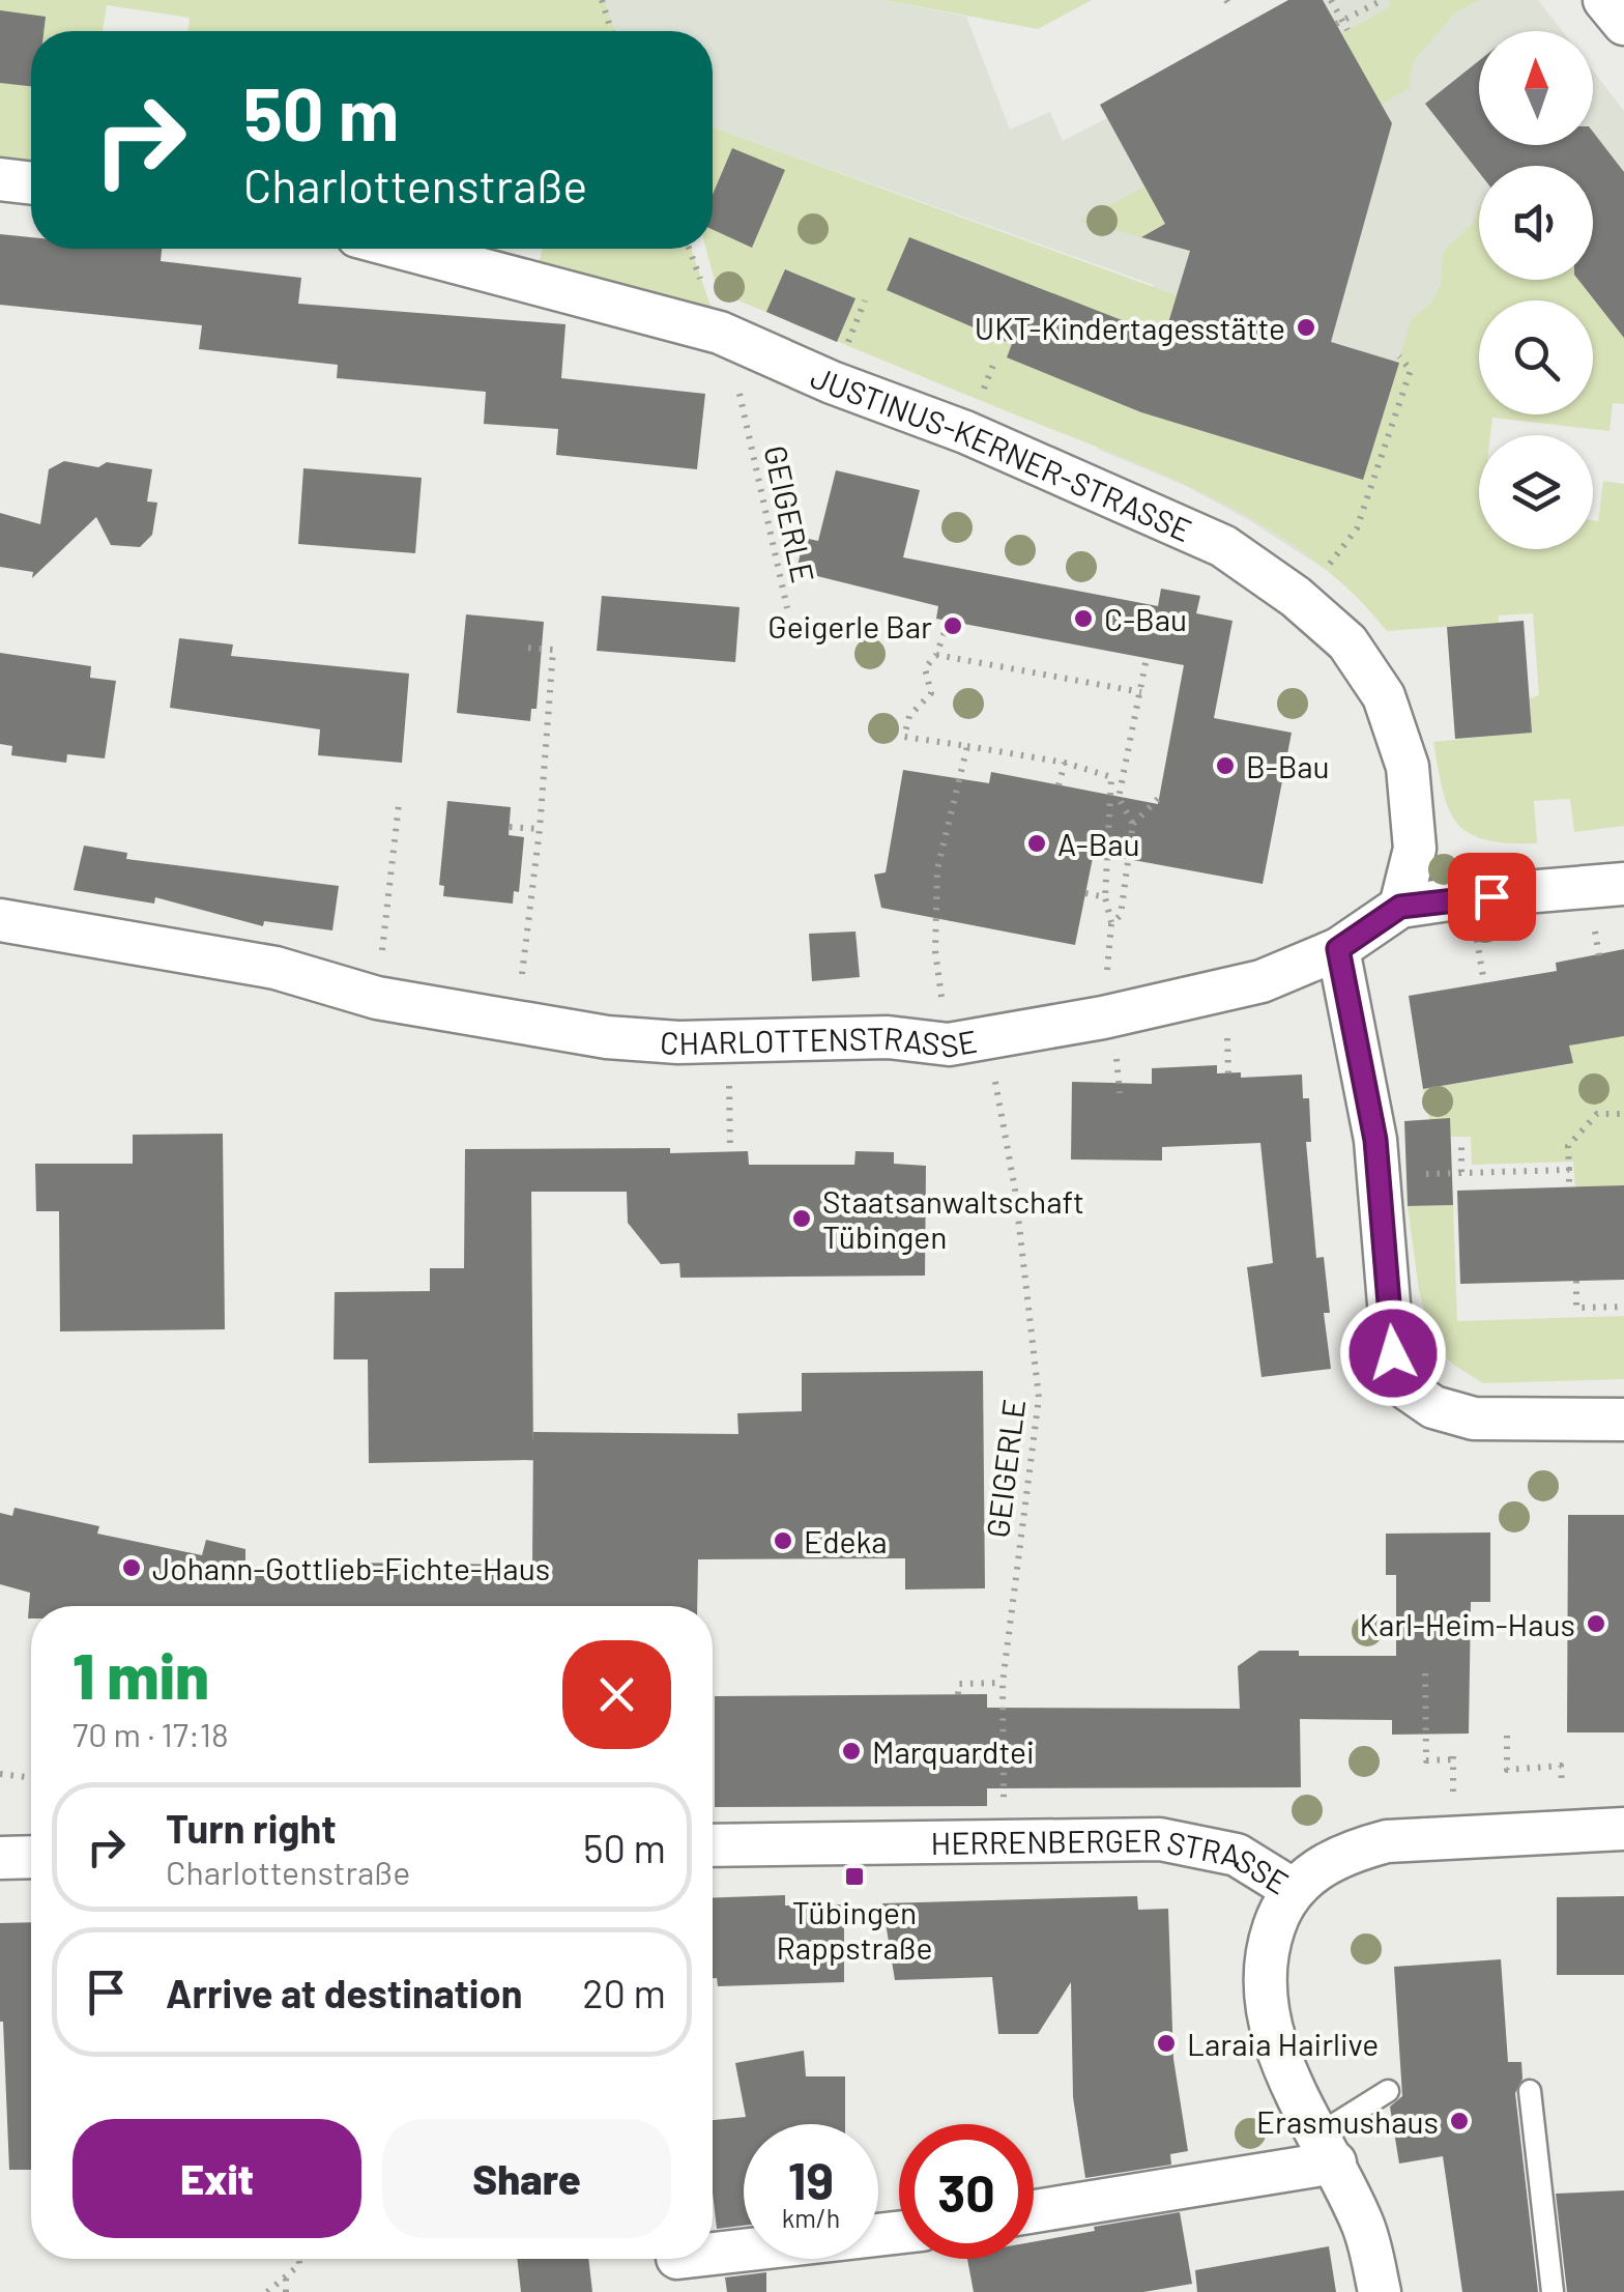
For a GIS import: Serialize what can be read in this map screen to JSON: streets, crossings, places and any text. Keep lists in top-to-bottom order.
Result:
{
  "streets": {
    "street": ["JUSTINUS-KERNER-STRASSE", "CHARLOTTENSTRASSE", "HERRENBERGER STRASSE"],
    "path": ["GEIGERLE"]
  },
  "crossings": [
    ["JUSTINUS-KERNER-STRASSE", "CHARLOTTENSTRASSE"],
    ["GEIGERLE", "CHARLOTTENSTRASSE"],
    ["GEIGERLE", "HERRENBERGER STRASSE"]
  ],
  "places": {
    "other": [
      "UKT-Kindertagesstätte",
      "C-Bau",
      "Geigerle Bar",
      "B-Bau",
      "A-Bau",
      "Staatsanwaltschaft Tübingen",
      "Edeka",
      "Johann-Gottlieb-Fichte-Haus",
      "Karl-Heim-Haus",
      "Marquardtei",
      "Laraia Hairlive",
      "Erasmushaus"
    ],
    "transit": ["Tübingen Rappstraße"]
  },
  "north": "top",
  "page": {
    "turn": ["50 m", "Charlottenstraße"],
    "heading": ["1 min", "70 m · 17:18"],
    "list": [
      {
        "name": "Turn right",
        "note": "Charlottenstraße",
        "value": "50 m"
      },
      {
        "name": "Arrive at destination",
        "value": "20 m"
      }
    ],
    "buttons": ["Exit", "Share"],
    "speed": "19 km/h",
    "limit": "30"
  }
}
